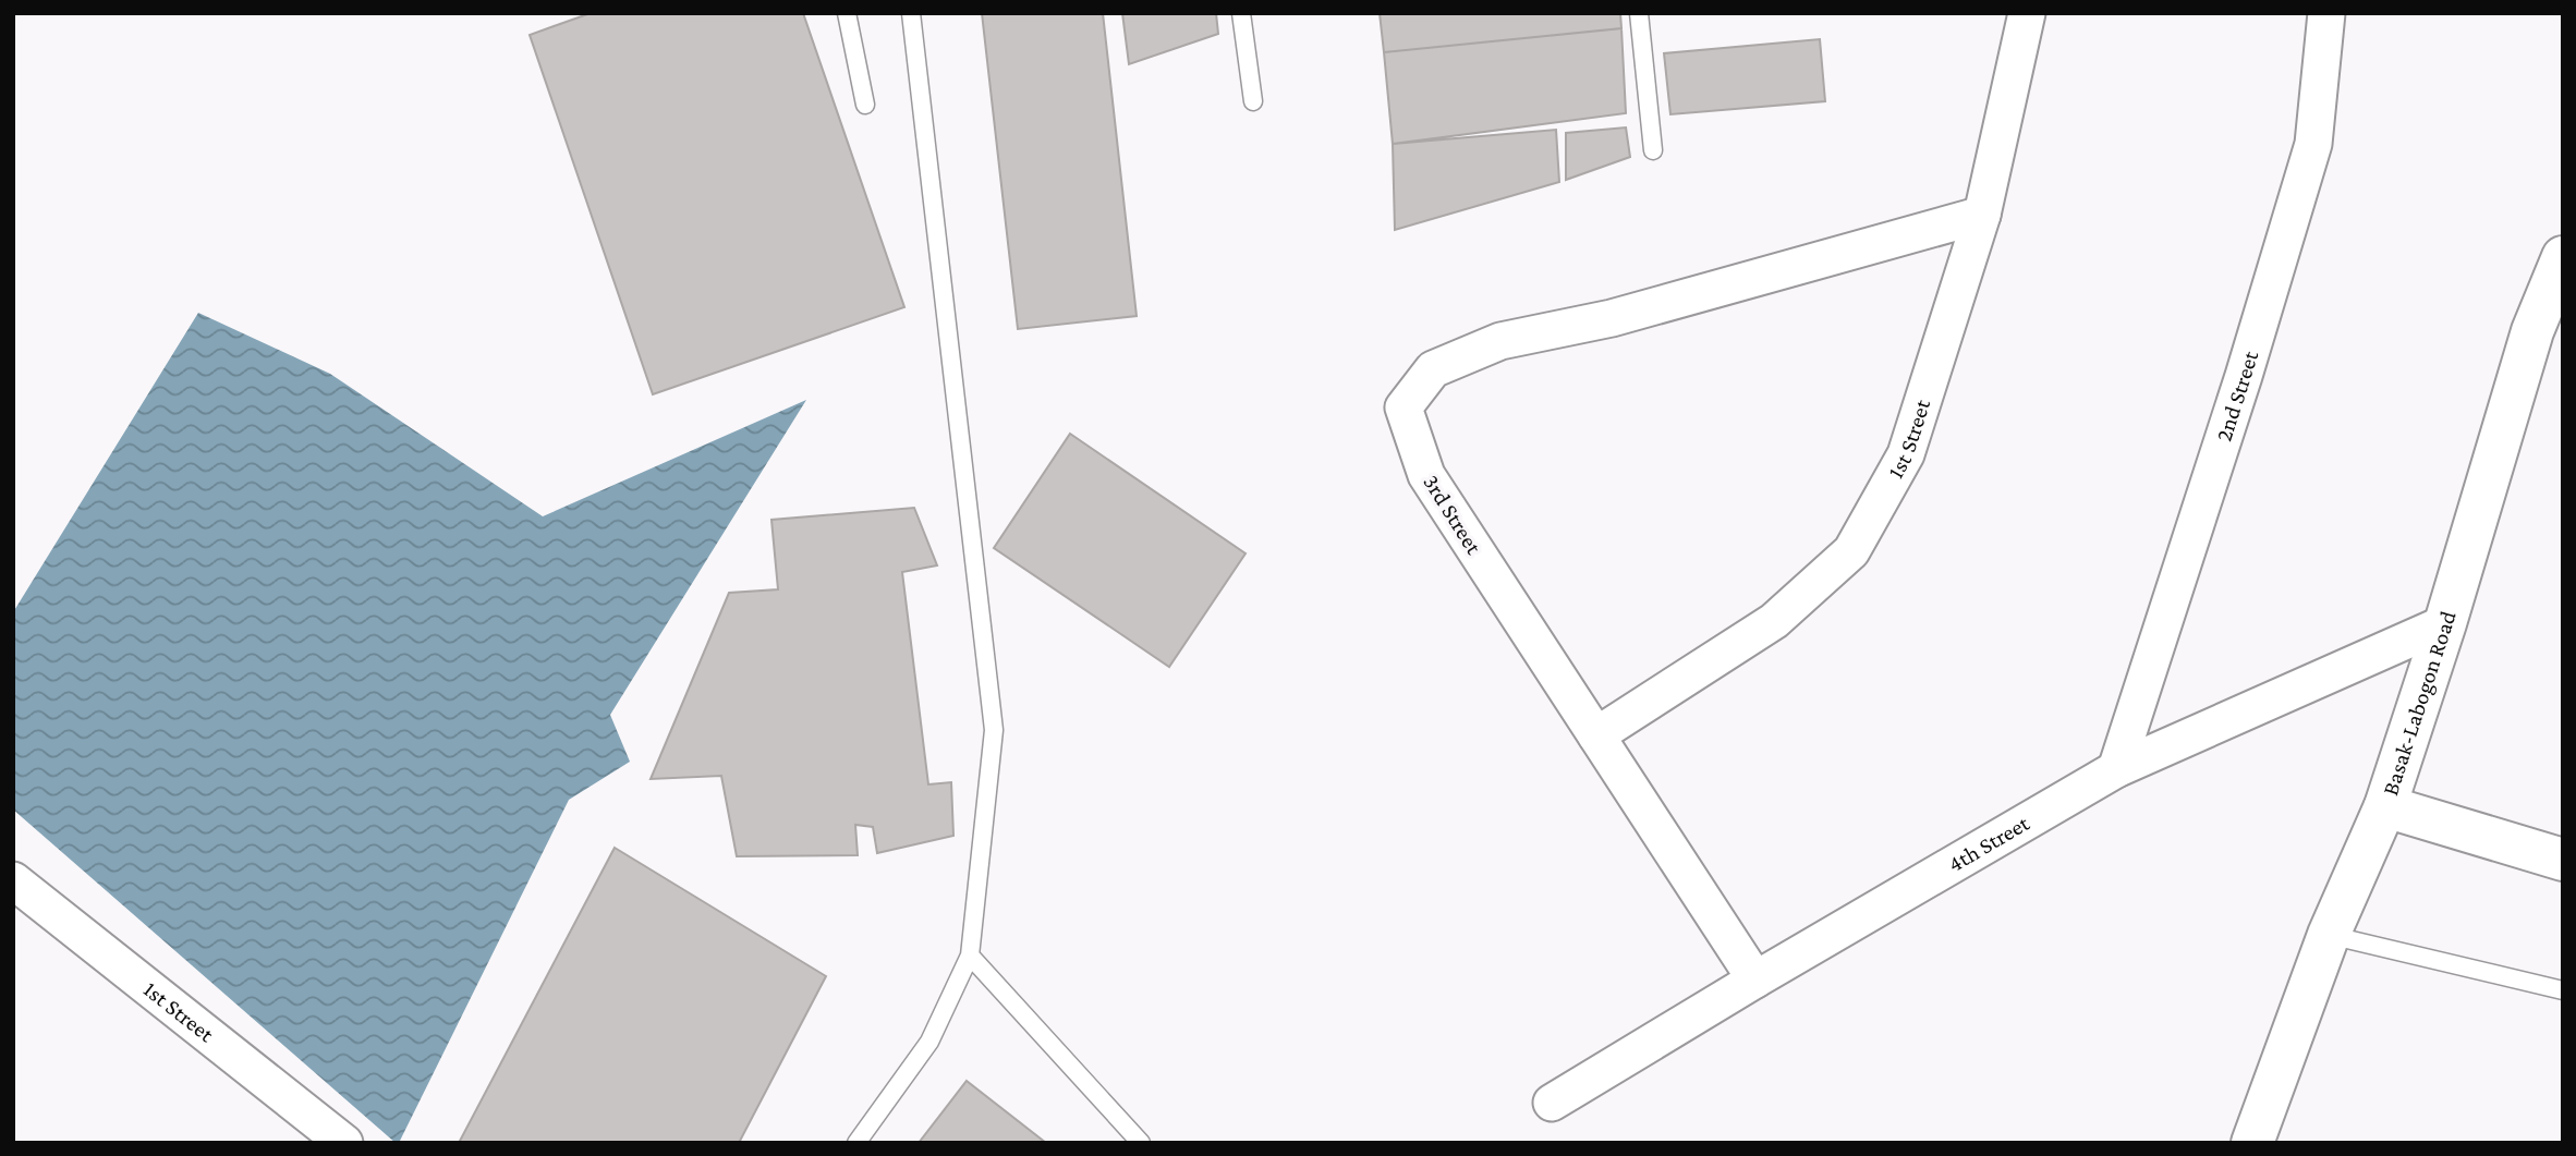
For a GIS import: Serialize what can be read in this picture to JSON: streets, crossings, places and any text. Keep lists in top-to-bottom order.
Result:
{
  "streets": {
    "street": [
      "2nd Street",
      "1st Street",
      "3rd Street",
      "Basak-Labogon Road",
      "4th Street"
    ]
  },
  "crossings": [
    ["2nd Street", "4th Street"],
    ["1st Street", "3rd Street"],
    ["3rd Street", "4th Street"],
    ["Basak-Labogon Road", "4th Street"]
  ]
}
